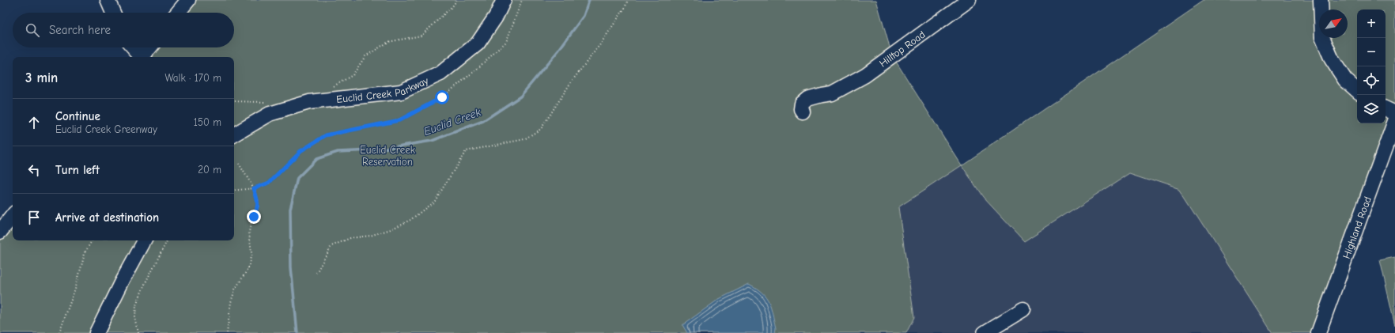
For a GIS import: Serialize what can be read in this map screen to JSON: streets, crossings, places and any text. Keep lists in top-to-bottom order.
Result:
{
  "streets": {
    "street": ["Hilltop Road", "Euclid Creek Parkway", "Highland Road"]
  },
  "water": ["Euclid Creek"],
  "parks": ["Euclid Creek Reservation"],
  "north": "top right",
  "page": {
    "map_buttons": ["+", "−"],
    "search": "Search here",
    "heading": ["3 min", "Walk · 170 m"],
    "list": [
      ["Continue", "Euclid Creek Greenway", "150 m"],
      ["Turn left", "20 m"],
      "Arrive at destination"
    ]
  }
}
